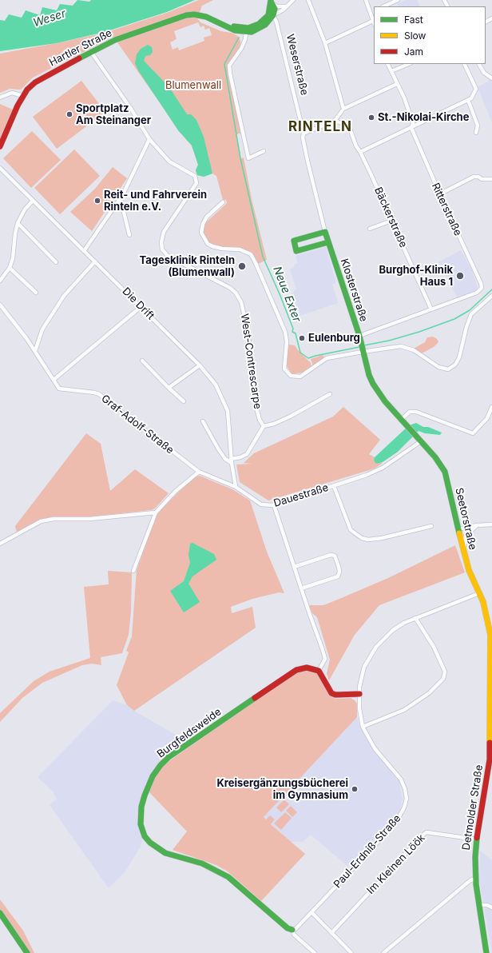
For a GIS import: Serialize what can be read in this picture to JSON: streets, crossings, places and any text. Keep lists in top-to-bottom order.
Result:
{
  "streets": {
    "street": [
      "Hartler Straße",
      "Weserstraße",
      "Ritterstraße",
      "Bäckerstraße",
      "Klosterstraße",
      "Die Drift",
      "West-Contrescarpe",
      "Graf-Adolf-Straße",
      "Dauestraße",
      "Seetorstraße",
      "Burgfeldsweide",
      "Detmolder Straße",
      "Paul-Erdniß-Straße",
      "Im Kleinen Löök"
    ]
  },
  "crossings": [
    ["Weserstraße", "Klosterstraße"],
    ["Ritterstraße", "Bäckerstraße"],
    ["Klosterstraße", "Seetorstraße"],
    ["Die Drift", "Dauestraße"],
    ["Graf-Adolf-Straße", "Dauestraße"],
    ["Dauestraße", "Seetorstraße"],
    ["Seetorstraße", "Detmolder Straße"],
    ["Seetorstraße", "Paul-Erdniß-Straße"],
    ["Burgfeldsweide", "Paul-Erdniß-Straße"],
    ["Detmolder Straße", "Im Kleinen Löök"]
  ],
  "districts": ["RINTELN"],
  "water": ["Weser", "Neue Exter"],
  "parks": ["Blumenwall"],
  "places": [
    "Sportplatz Am Steinanger",
    "St.-Nikolai-Kirche",
    "Reit- und Fahrverein Rinteln e.V.",
    "Tagesklinik Rinteln (Blumenwall)",
    "Burghof-Klinik Haus 1",
    "Eulenburg",
    "Kreisergänzungsbücherei im Gymnasium"
  ],
  "legend": ["Fast", "Slow", "Jam"]
}
